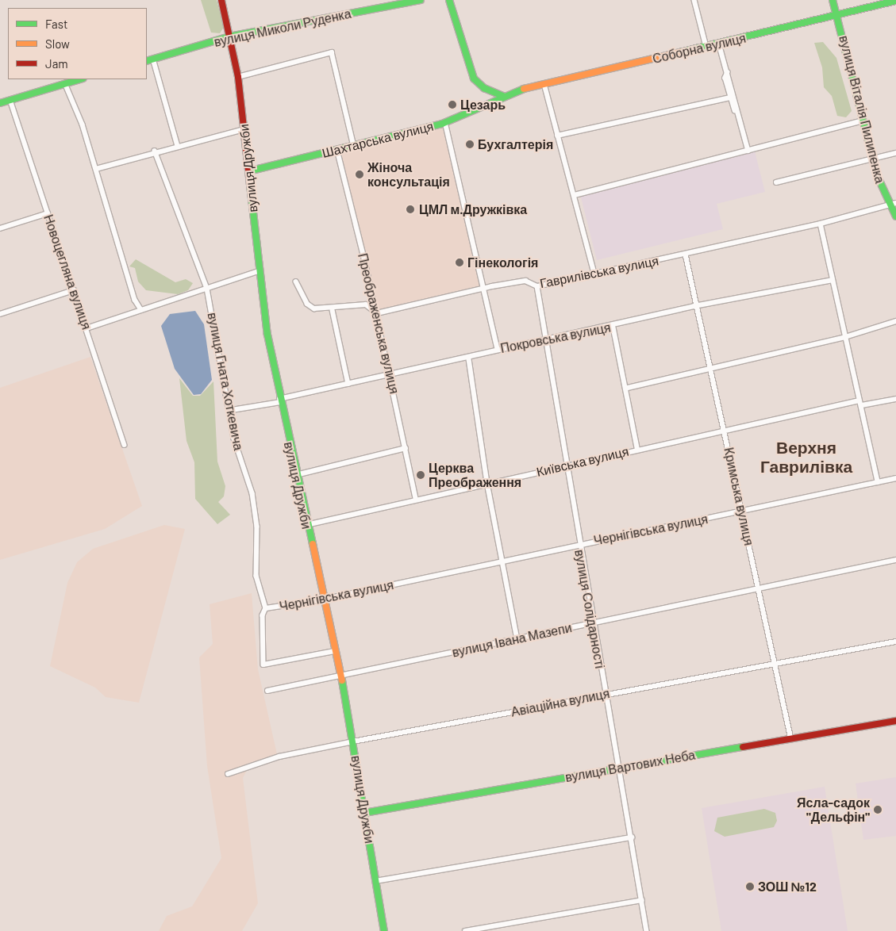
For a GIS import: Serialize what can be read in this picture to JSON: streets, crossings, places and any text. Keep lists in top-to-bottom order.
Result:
{
  "streets": {
    "street": [
      "вулиця Миколи Руденка",
      "Соборна вулиця",
      "вулиця Віталія Пилипенка",
      "Шахтарська вулиця",
      "вулиця Дружби",
      "Новоцегляна вулиця",
      "Гаврилівська вулиця",
      "Преображенська вулиця",
      "Покровська вулиця",
      "вулиця Гната Хоткевича",
      "Київська вулиця",
      "Кримська вулиця",
      "Чернігівська вулиця",
      "вулиця Солідарності",
      "вулиця Івана Мазепи",
      "Авіаційна вулиця",
      "вулиця Вартових Неба"
    ]
  },
  "crossings": [
    ["вулиця Миколи Руденка", "вулиця Дружби"],
    ["Соборна вулиця", "вулиця Віталія Пилипенка"],
    ["Соборна вулиця", "Шахтарська вулиця"],
    ["вулиця Віталія Пилипенка", "Гаврилівська вулиця"],
    ["Шахтарська вулиця", "вулиця Дружби"],
    ["Шахтарська вулиця", "Преображенська вулиця"],
    ["вулиця Дружби", "Покровська вулиця"],
    ["вулиця Дружби", "вулиця Гната Хоткевича"],
    ["вулиця Дружби", "Київська вулиця"],
    ["вулиця Дружби", "Чернігівська вулиця"],
    ["вулиця Дружби", "вулиця Івана Мазепи"],
    ["вулиця Дружби", "Авіаційна вулиця"],
    ["вулиця Дружби", "вулиця Вартових Неба"],
    ["Гаврилівська вулиця", "Преображенська вулиця"],
    ["Гаврилівська вулиця", "Кримська вулиця"],
    ["Гаврилівська вулиця", "вулиця Солідарності"],
    ["Преображенська вулиця", "Покровська вулиця"],
    ["Преображенська вулиця", "Київська вулиця"],
    ["Покровська вулиця", "вулиця Гната Хоткевича"],
    ["Покровська вулиця", "Кримська вулиця"],
    ["Покровська вулиця", "вулиця Солідарності"],
    ["вулиця Гната Хоткевича", "Чернігівська вулиця"],
    ["Київська вулиця", "Кримська вулиця"],
    ["Київська вулиця", "вулиця Солідарності"],
    ["Кримська вулиця", "Чернігівська вулиця"],
    ["Кримська вулиця", "вулиця Івана Мазепи"],
    ["Кримська вулиця", "Авіаційна вулиця"],
    ["Кримська вулиця", "вулиця Вартових Неба"],
    ["Чернігівська вулиця", "вулиця Солідарності"],
    ["вулиця Солідарності", "вулиця Івана Мазепи"],
    ["вулиця Солідарності", "Авіаційна вулиця"],
    ["вулиця Солідарності", "вулиця Вартових Неба"]
  ],
  "districts": ["Верхня Гаврилівка"],
  "places": [
    "Цезарь",
    "Бухгалтерія",
    "Жіноча консультація",
    "ЦМЛ м.Дружківка",
    "Гінекологія",
    "Церква Преображення",
    "Ясла-садок \"Дельфін\"",
    "ЗОШ №12"
  ],
  "legend": ["Fast", "Slow", "Jam"]
}
